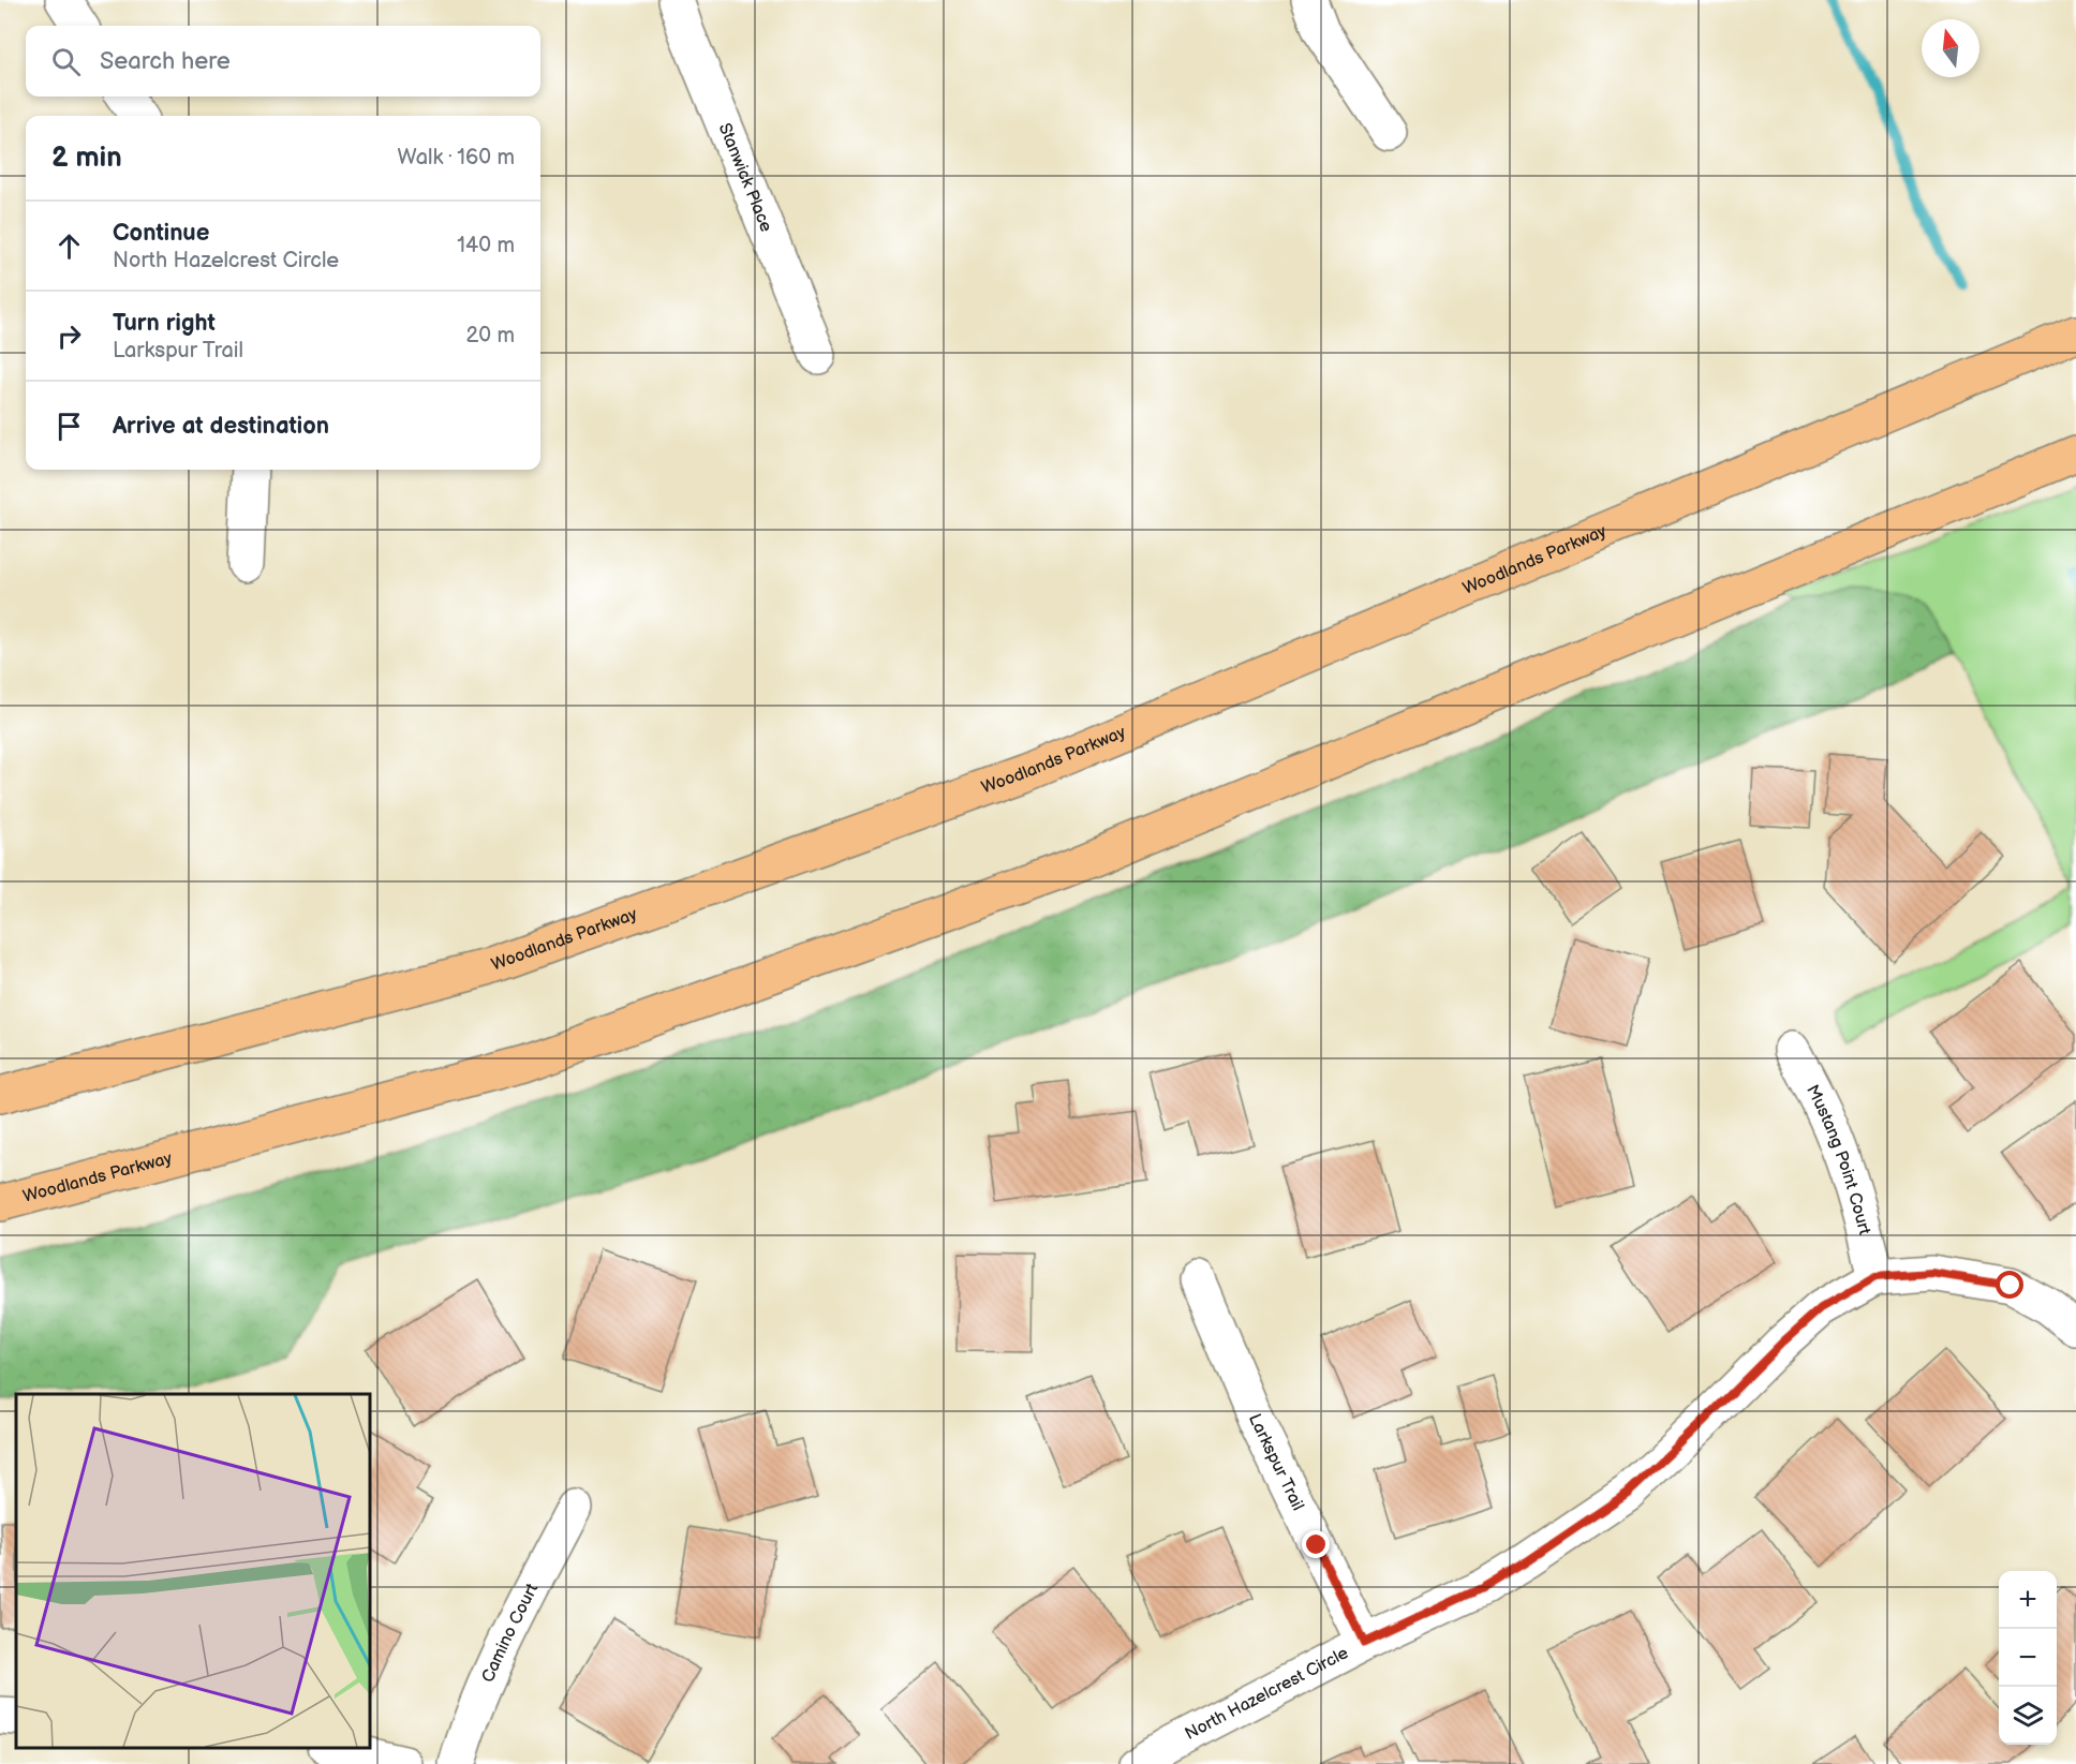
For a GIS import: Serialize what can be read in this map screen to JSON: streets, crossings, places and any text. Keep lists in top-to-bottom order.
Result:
{
  "streets": {
    "main road": ["Woodlands Parkway"],
    "street": [
      "Stanwick Place",
      "Mustang Point Court",
      "Larkspur Trail",
      "Camino Court",
      "North Hazelcrest Circle"
    ]
  },
  "crossings": [
    ["Mustang Point Court", "North Hazelcrest Circle"],
    ["Larkspur Trail", "North Hazelcrest Circle"]
  ],
  "north": "top",
  "page": {
    "search": "Search here",
    "heading": ["2 min", "Walk · 160 m"],
    "list": [
      ["Continue", "North Hazelcrest Circle", "140 m"],
      ["Turn right", "Larkspur Trail", "20 m"],
      "Arrive at destination"
    ],
    "map_buttons": ["+", "−"]
  }
}
